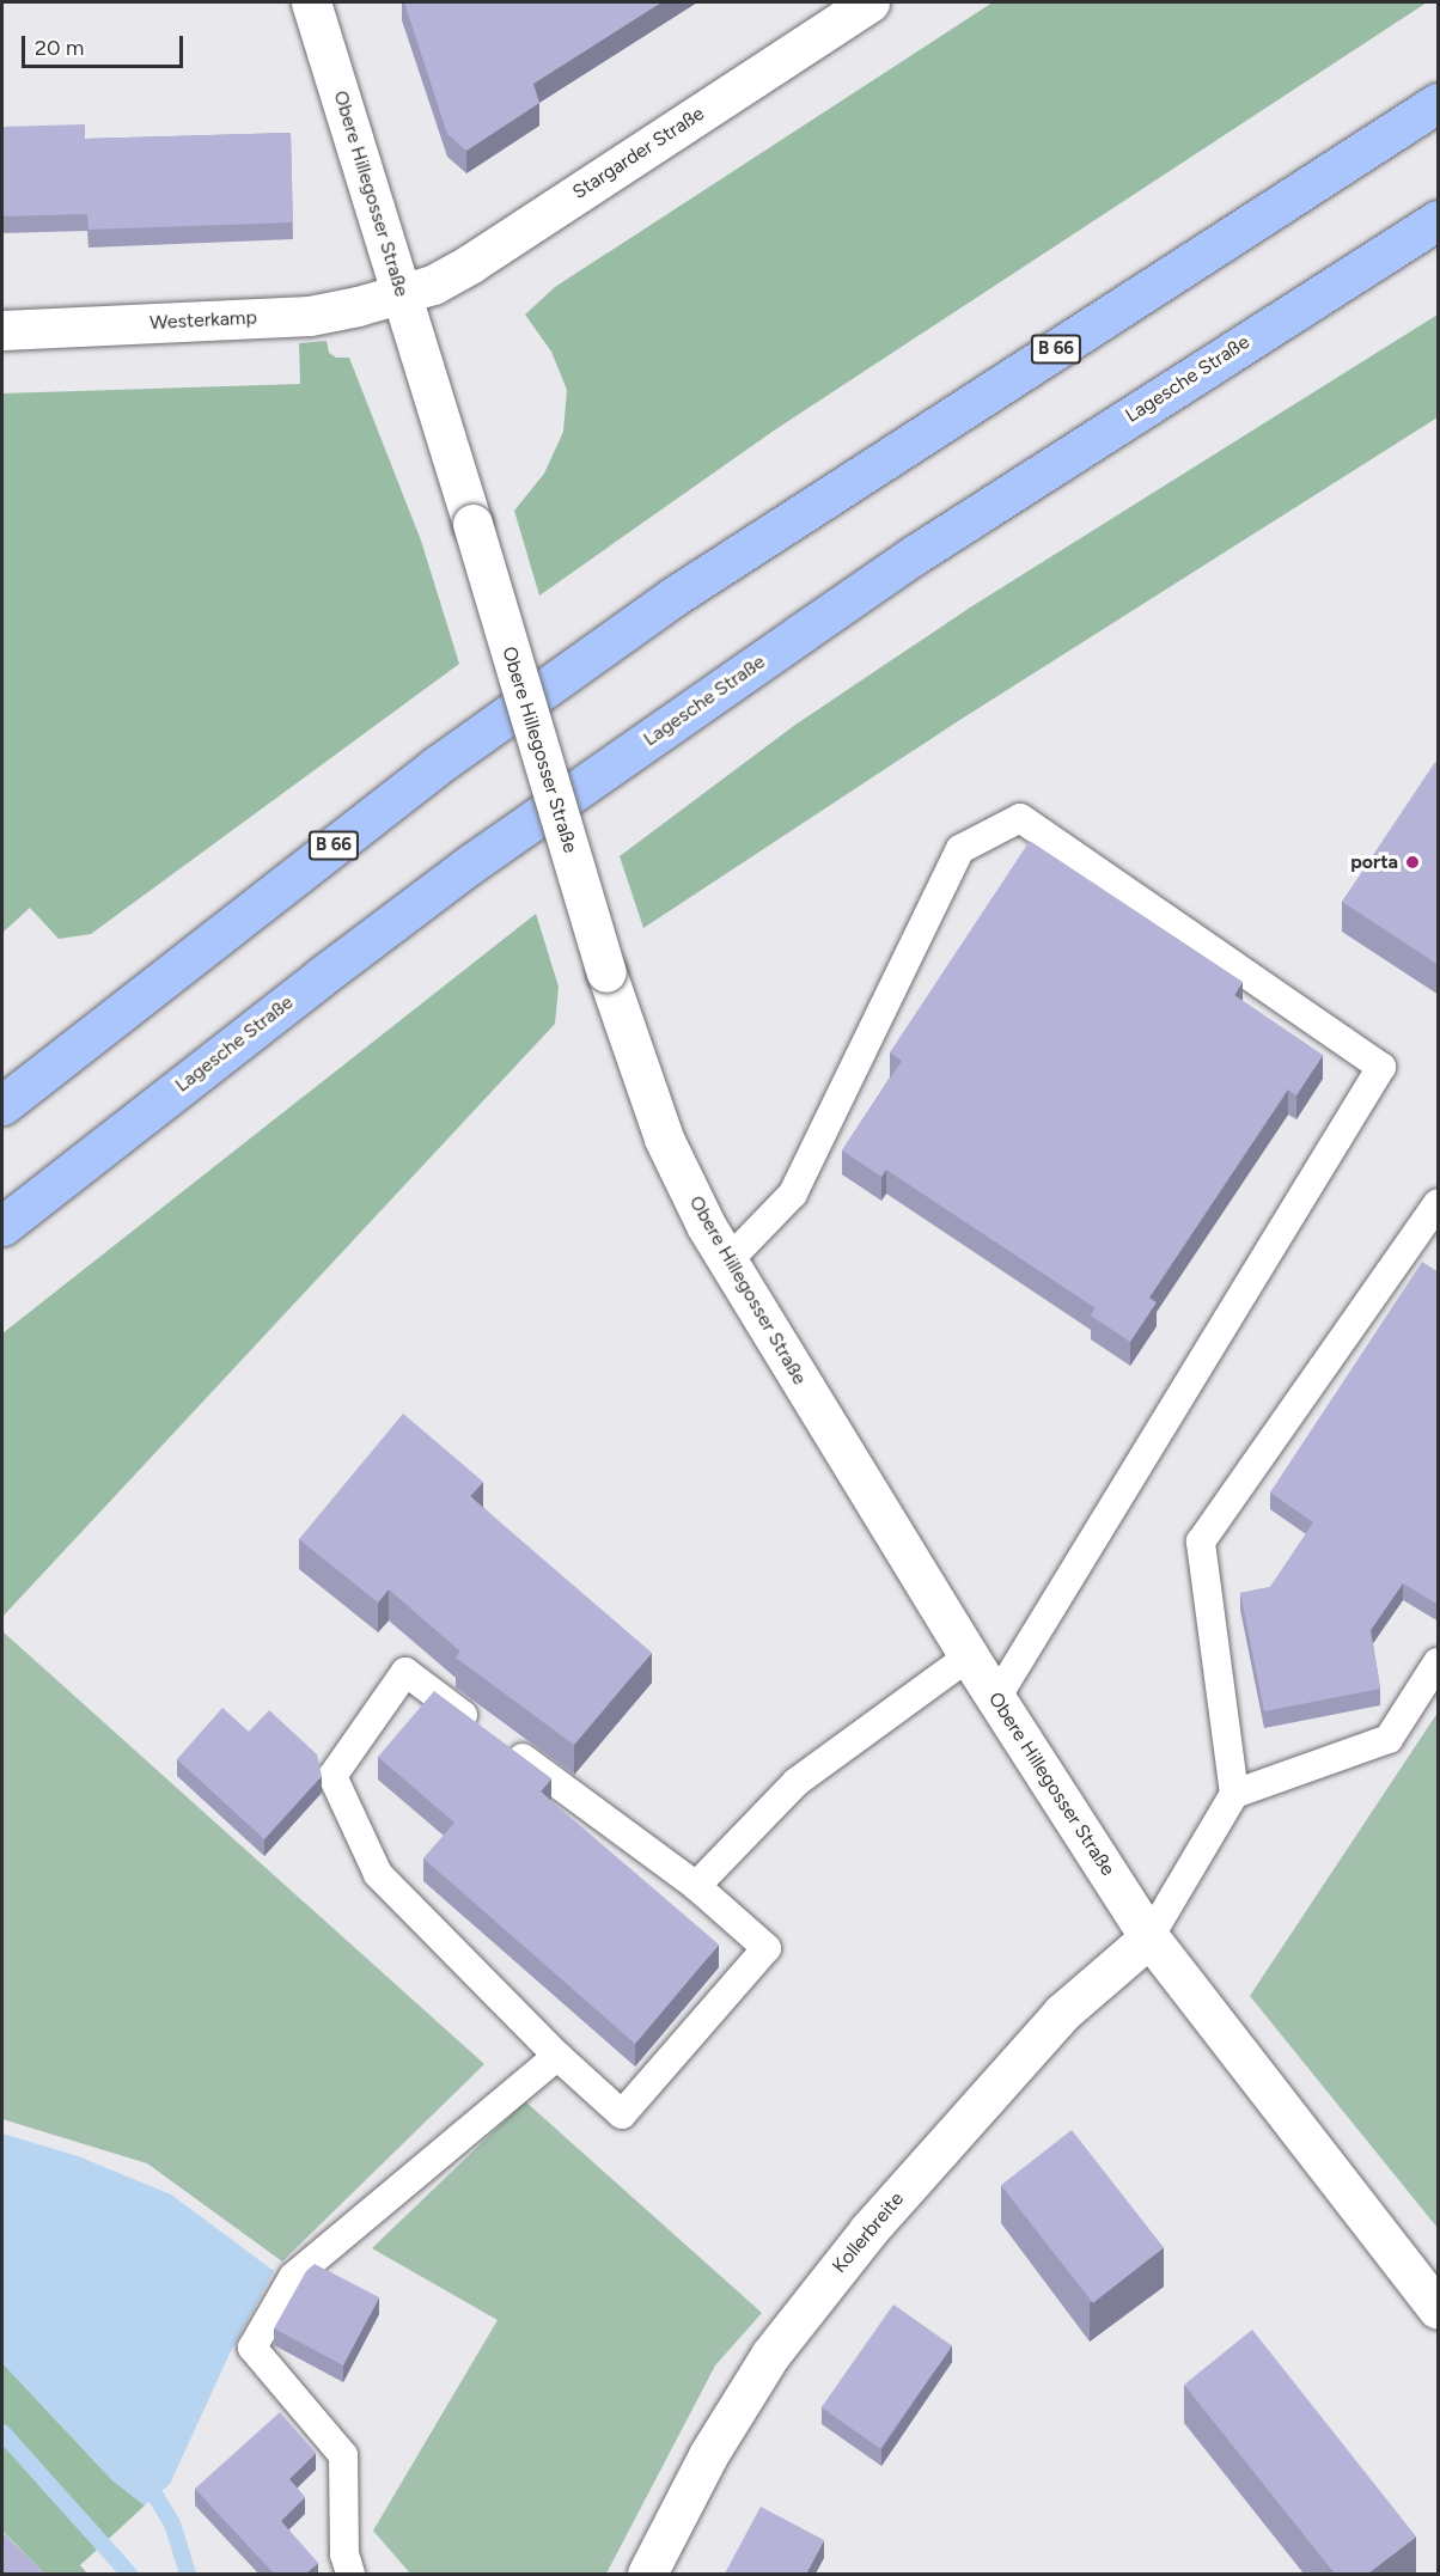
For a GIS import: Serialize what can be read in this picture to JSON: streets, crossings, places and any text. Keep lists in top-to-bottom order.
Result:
{
  "streets": {
    "highway": ["B 66", "Lagesche Straße"],
    "street": [
      "Stargarder Straße",
      "Obere Hillegosser Straße",
      "Westerkamp",
      "Kollerbreite"
    ]
  },
  "crossings": [
    ["Stargarder Straße", "Obere Hillegosser Straße"],
    ["Stargarder Straße", "Westerkamp"],
    ["Obere Hillegosser Straße", "Westerkamp"],
    ["Obere Hillegosser Straße", "Kollerbreite"]
  ],
  "places": ["porta"],
  "scale_bar": "20 m"
}
